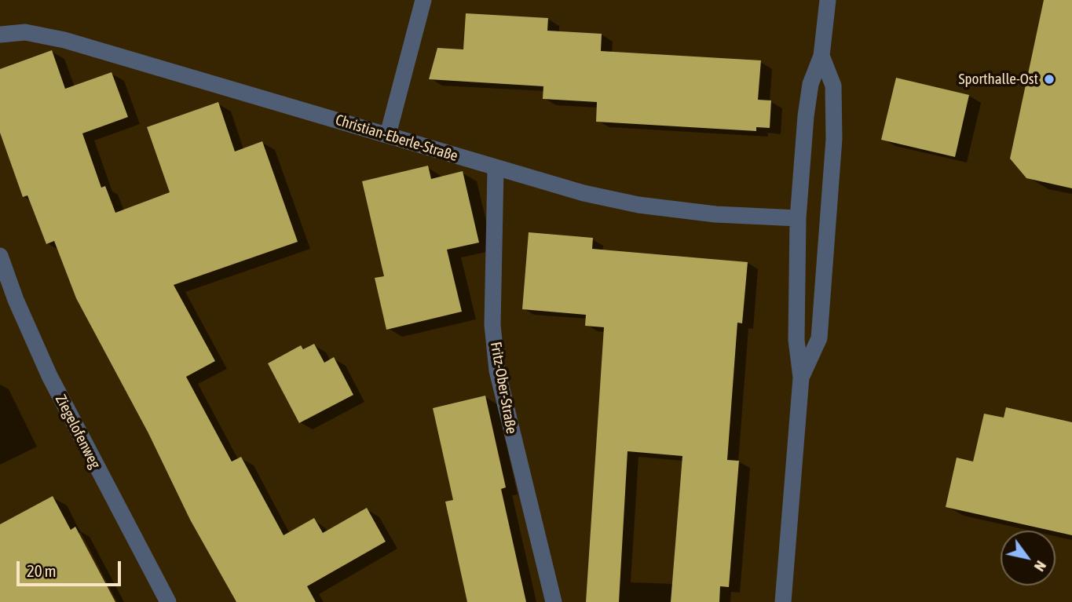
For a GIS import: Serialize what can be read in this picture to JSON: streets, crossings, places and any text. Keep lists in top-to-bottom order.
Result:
{
  "streets": {
    "street": ["Christian-Eberle-Straße", "Fritz-Ober-Straße", "Ziegelofenweg"]
  },
  "crossings": [
    ["Christian-Eberle-Straße", "Fritz-Ober-Straße"]
  ],
  "places": ["Sporthalle-Ost"],
  "scale_bar": "20 m",
  "north": "bottom right"
}
